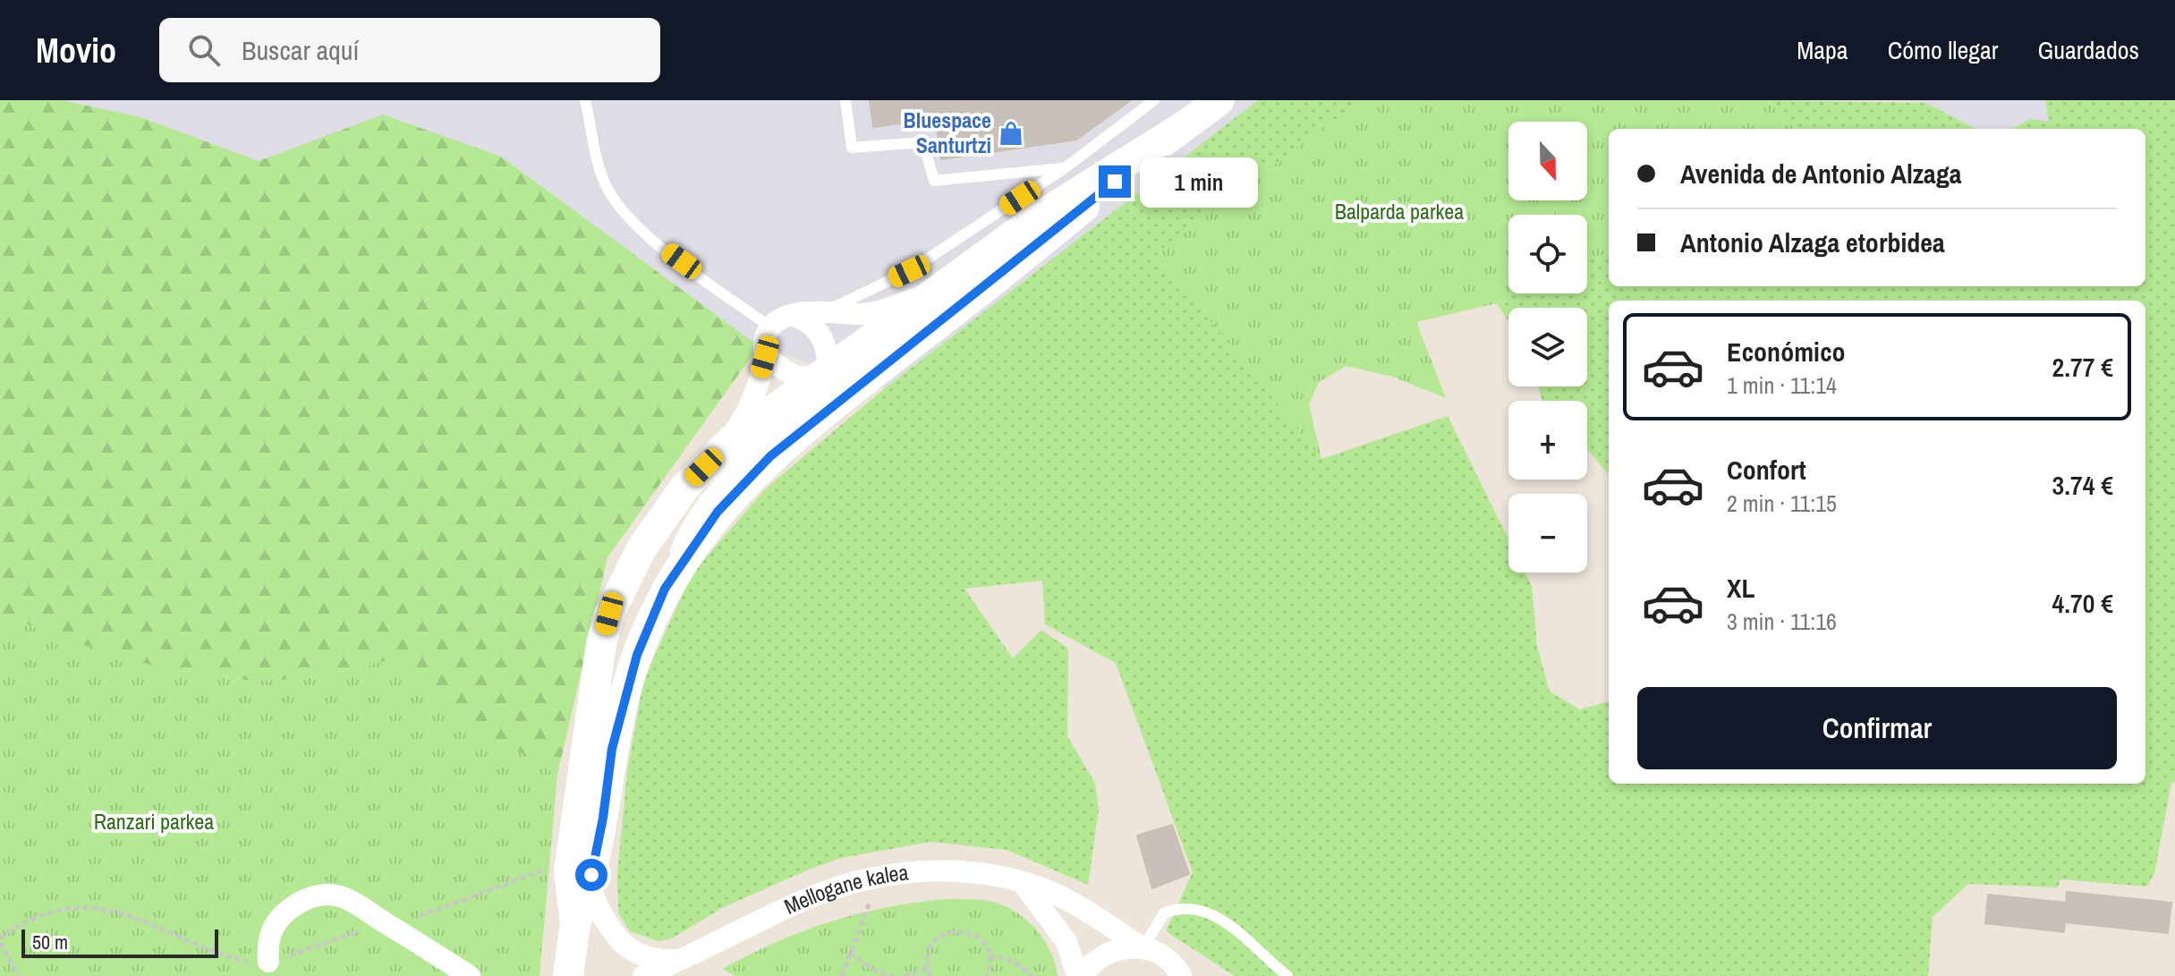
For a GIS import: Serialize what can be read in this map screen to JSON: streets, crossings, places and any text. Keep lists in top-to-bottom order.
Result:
{
  "streets": {
    "street": ["Mellogane kalea"]
  },
  "parks": ["Balparda parkea", "Ranzari parkea"],
  "places": {
    "shop": ["Bluespace Santurtzi"]
  },
  "scale_bar": "50 m",
  "north": "bottom",
  "page": {
    "header": "Movio",
    "search": "Buscar aquí",
    "nav": ["Mapa", "Cómo llegar", "Guardados"],
    "map_buttons": ["+", "−"],
    "banner": ["Avenida de Antonio Alzaga", "Antonio Alzaga etorbidea"],
    "bubble": "1 min",
    "list": [
      {
        "name": "Económico",
        "note": "1 min · 11:14",
        "value": "2.77 €"
      },
      {
        "name": "Confort",
        "note": "2 min · 11:15",
        "value": "3.74 €"
      },
      {
        "name": "XL",
        "note": "3 min · 11:16",
        "value": "4.70 €"
      }
    ],
    "buttons": "Confirmar",
    "scale": "50 m"
  }
}
